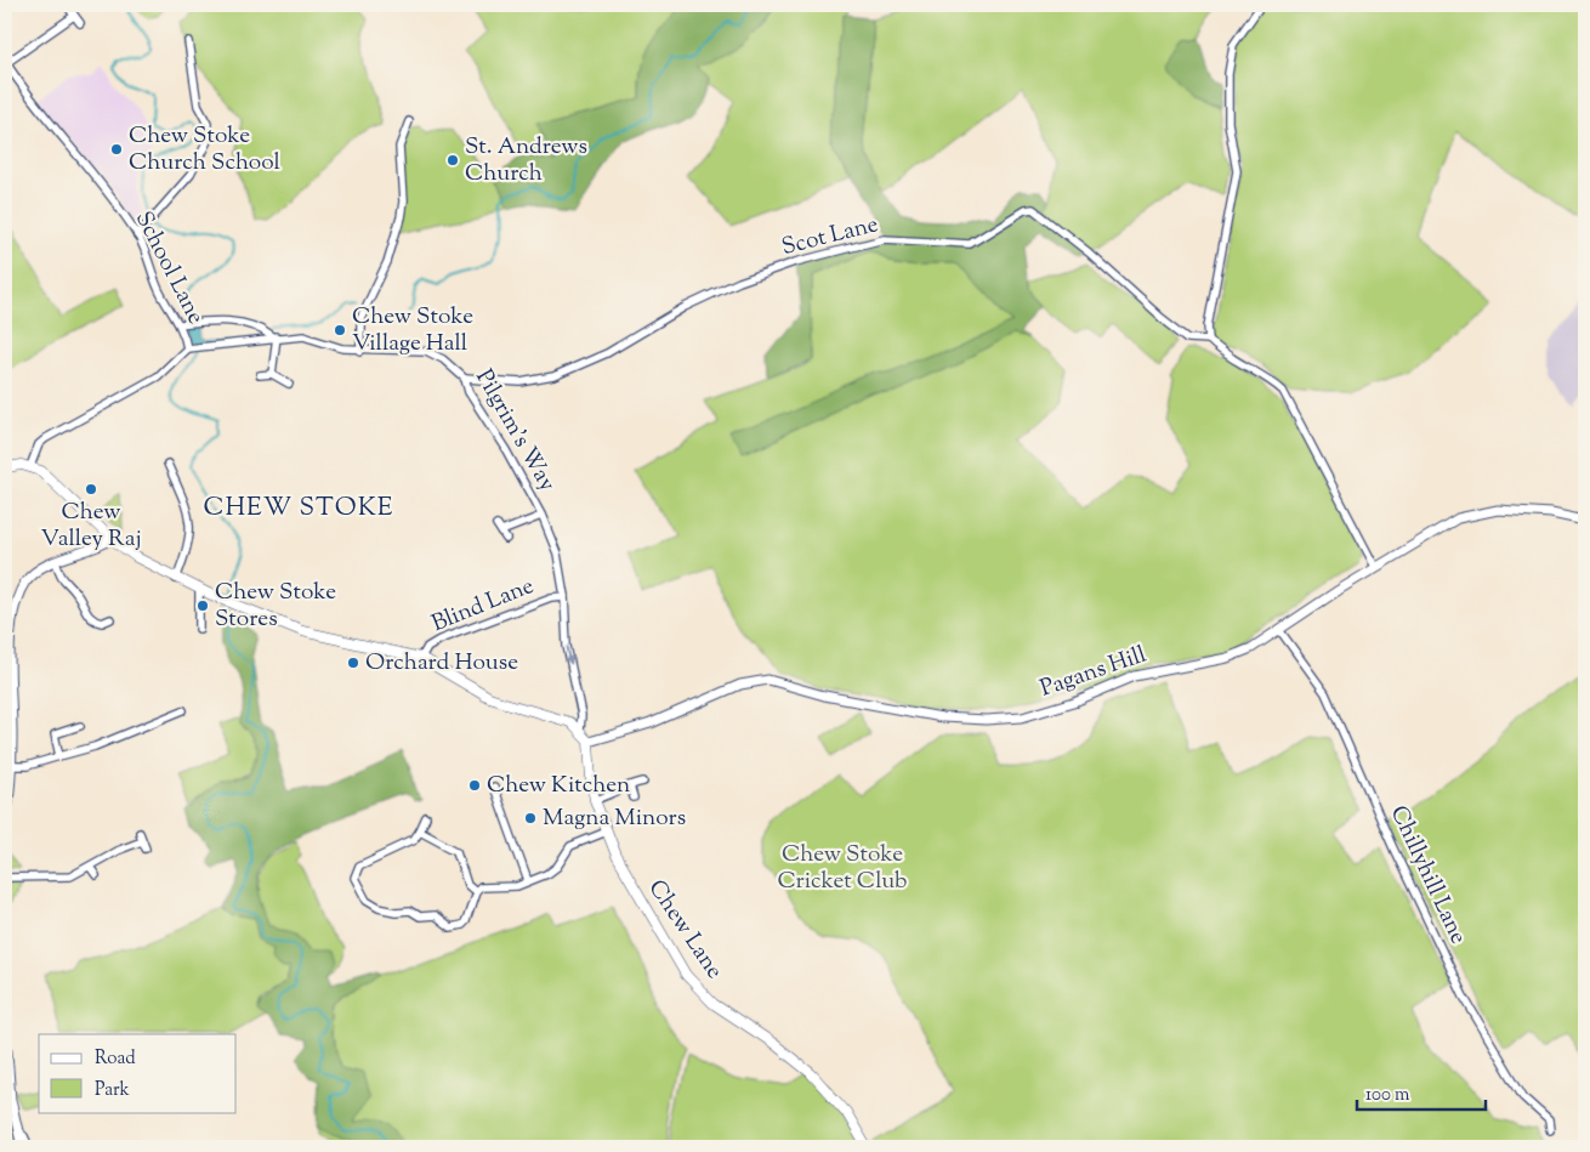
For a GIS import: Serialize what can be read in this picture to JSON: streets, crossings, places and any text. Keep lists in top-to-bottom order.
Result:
{
  "streets": {
    "main road": ["Chew Lane"],
    "street": [
      "Scot Lane",
      "School Lane",
      "Pilgrim's Way",
      "Blind Lane",
      "Pagans Hill",
      "Chillyhill Lane"
    ]
  },
  "crossings": [
    ["Scot Lane", "Pilgrim's Way"],
    ["School Lane", "Pilgrim's Way"],
    ["Pilgrim's Way", "Blind Lane"],
    ["Pagans Hill", "Chillyhill Lane"],
    ["Pagans Hill", "Chew Lane"]
  ],
  "districts": ["CHEW STOKE"],
  "parks": ["Chew Stoke Cricket Club"],
  "places": [
    "Chew Stoke Church School",
    "St. Andrews Church",
    "Chew Stoke Village Hall",
    "Chew Valley Raj",
    "Chew Stoke Stores",
    "Orchard House",
    "Chew Kitchen",
    "Magna Minors"
  ],
  "legend": ["Road", "Park"],
  "scale_bar": "100 m"
}
